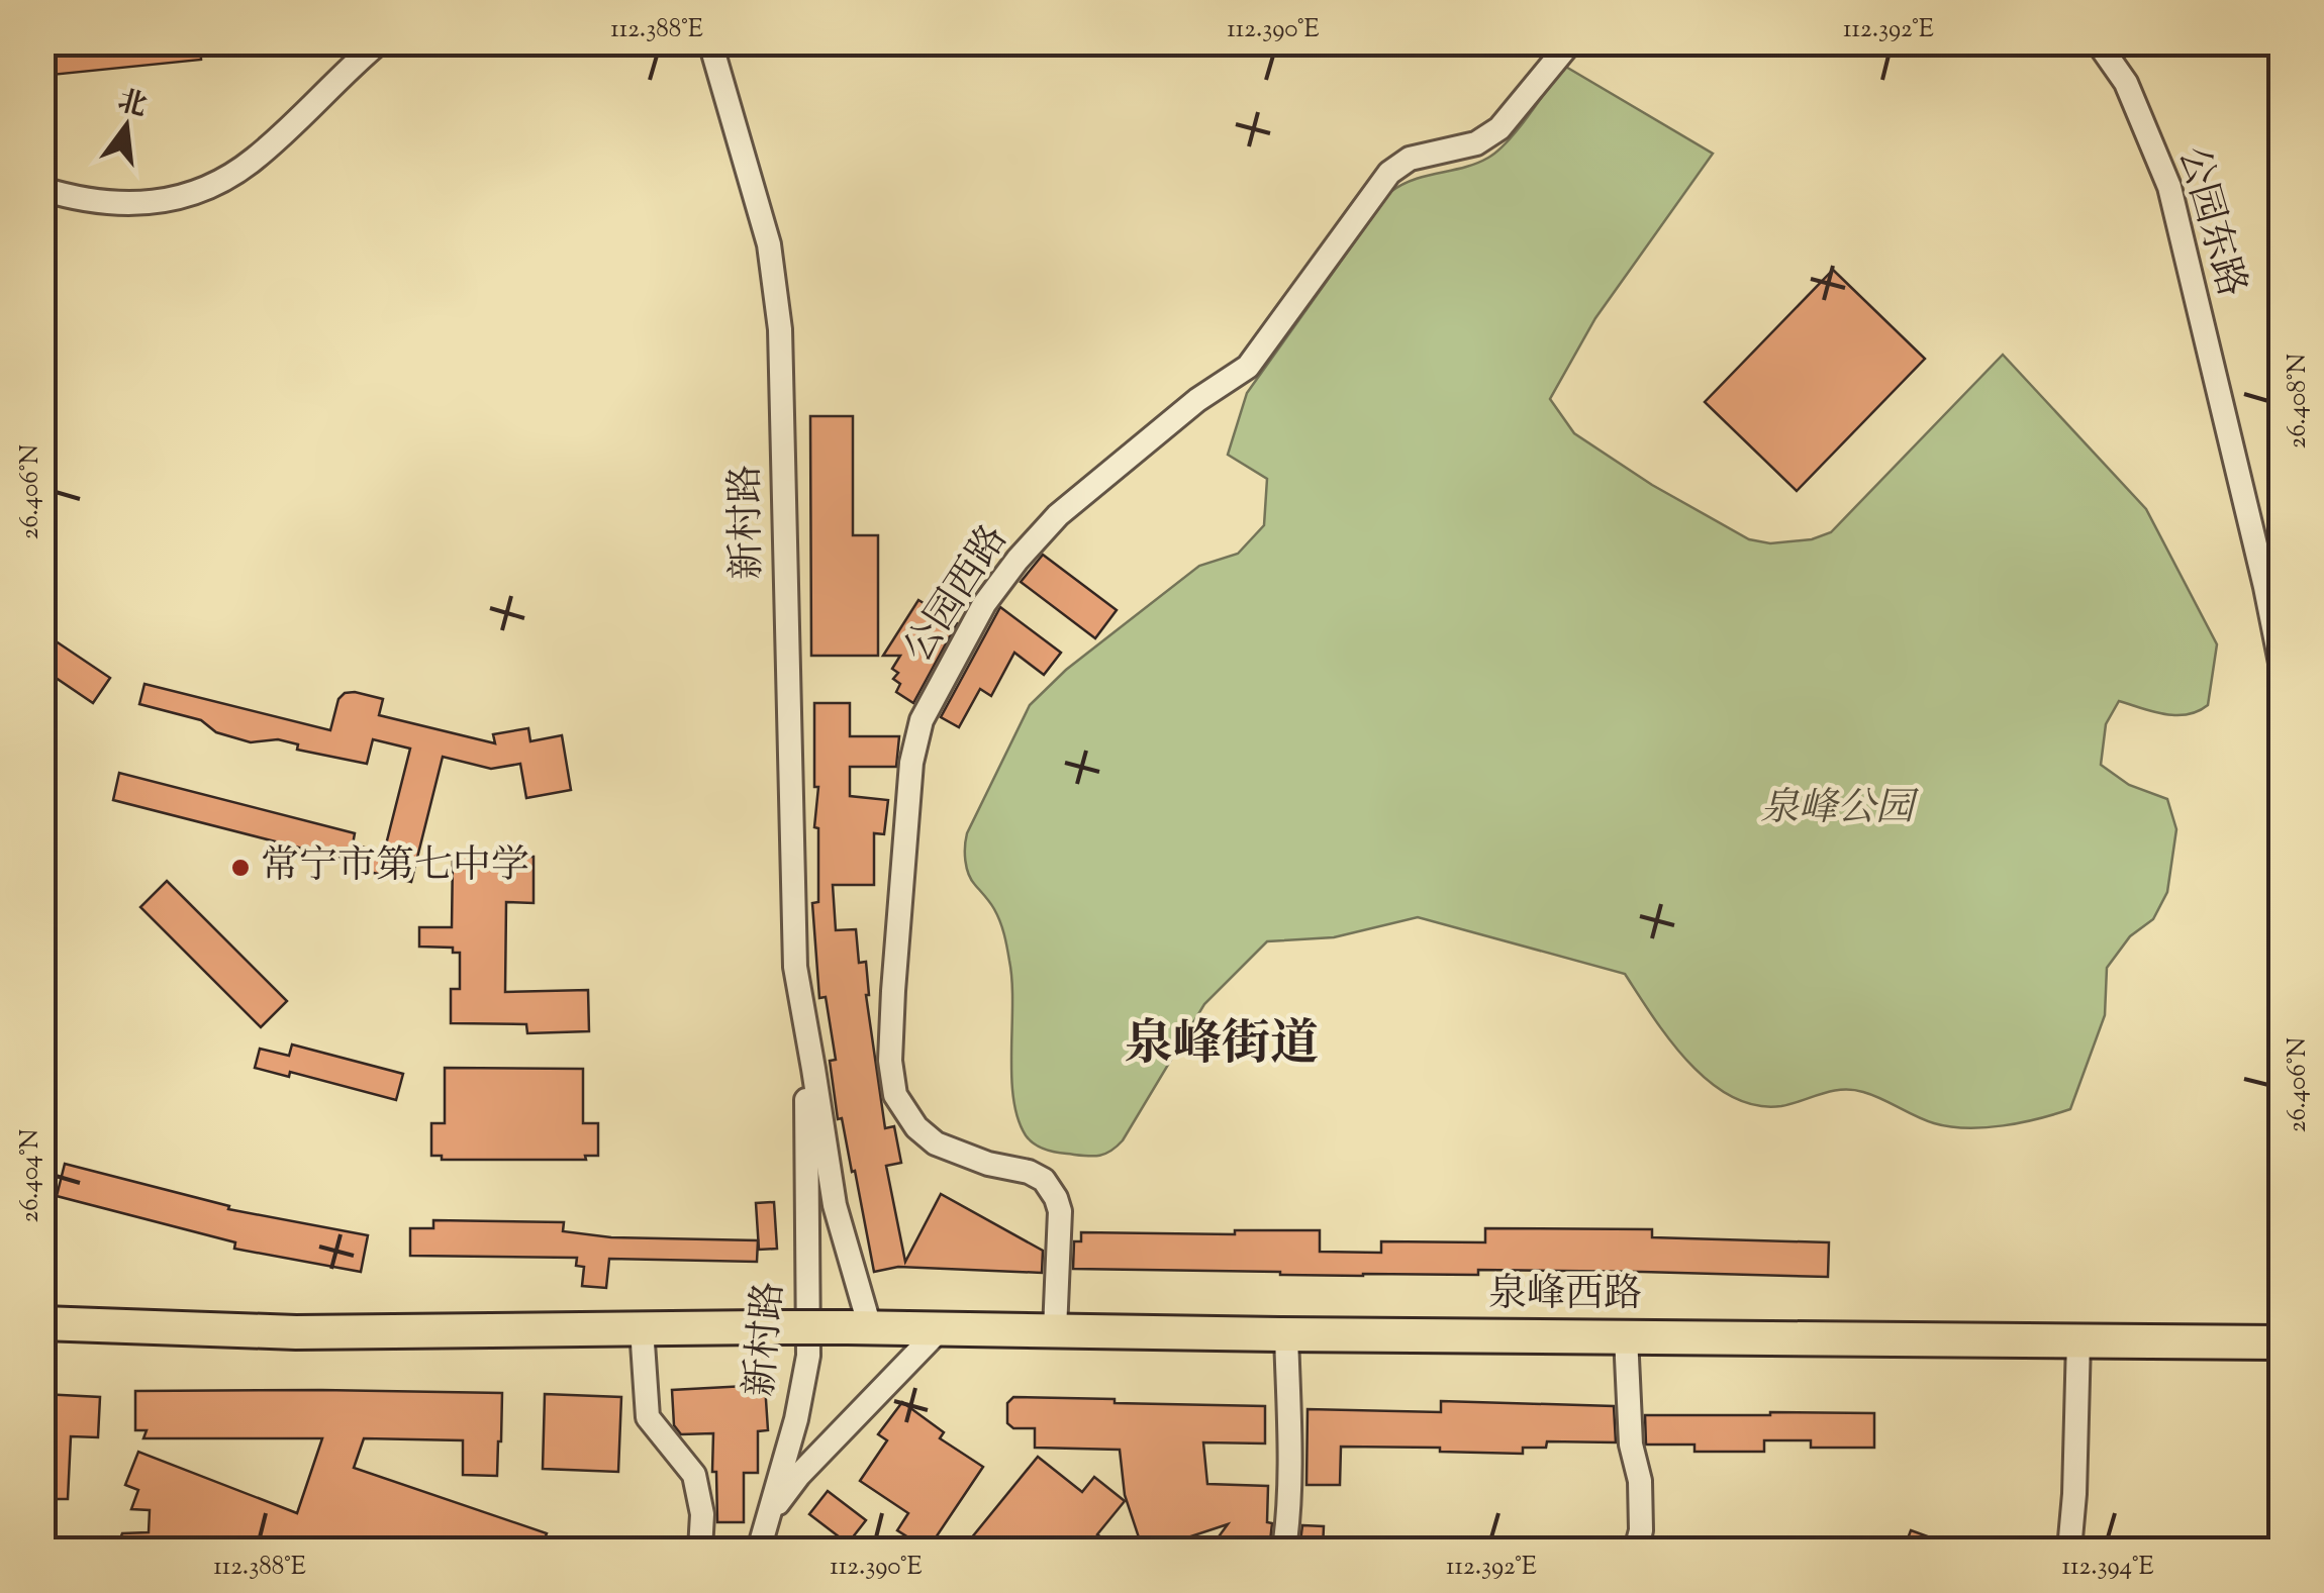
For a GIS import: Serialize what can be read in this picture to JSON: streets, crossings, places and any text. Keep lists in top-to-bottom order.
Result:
{
  "streets": {
    "highway": ["泉峰西路"],
    "street": ["公园东路", "新村路", "公园西路"]
  },
  "crossings": [
    ["新村路", "泉峰西路"],
    ["公园西路", "泉峰西路"]
  ],
  "districts": ["泉峰街道"],
  "parks": ["泉峰公园"],
  "places": ["常宁市第七中学"],
  "north": "top",
  "coordinates": [
    "112.388°E",
    "112.390°E",
    "112.392°E",
    "26.408°N",
    "26.406°N",
    "26.404°N",
    "112.394°E"
  ]
}
